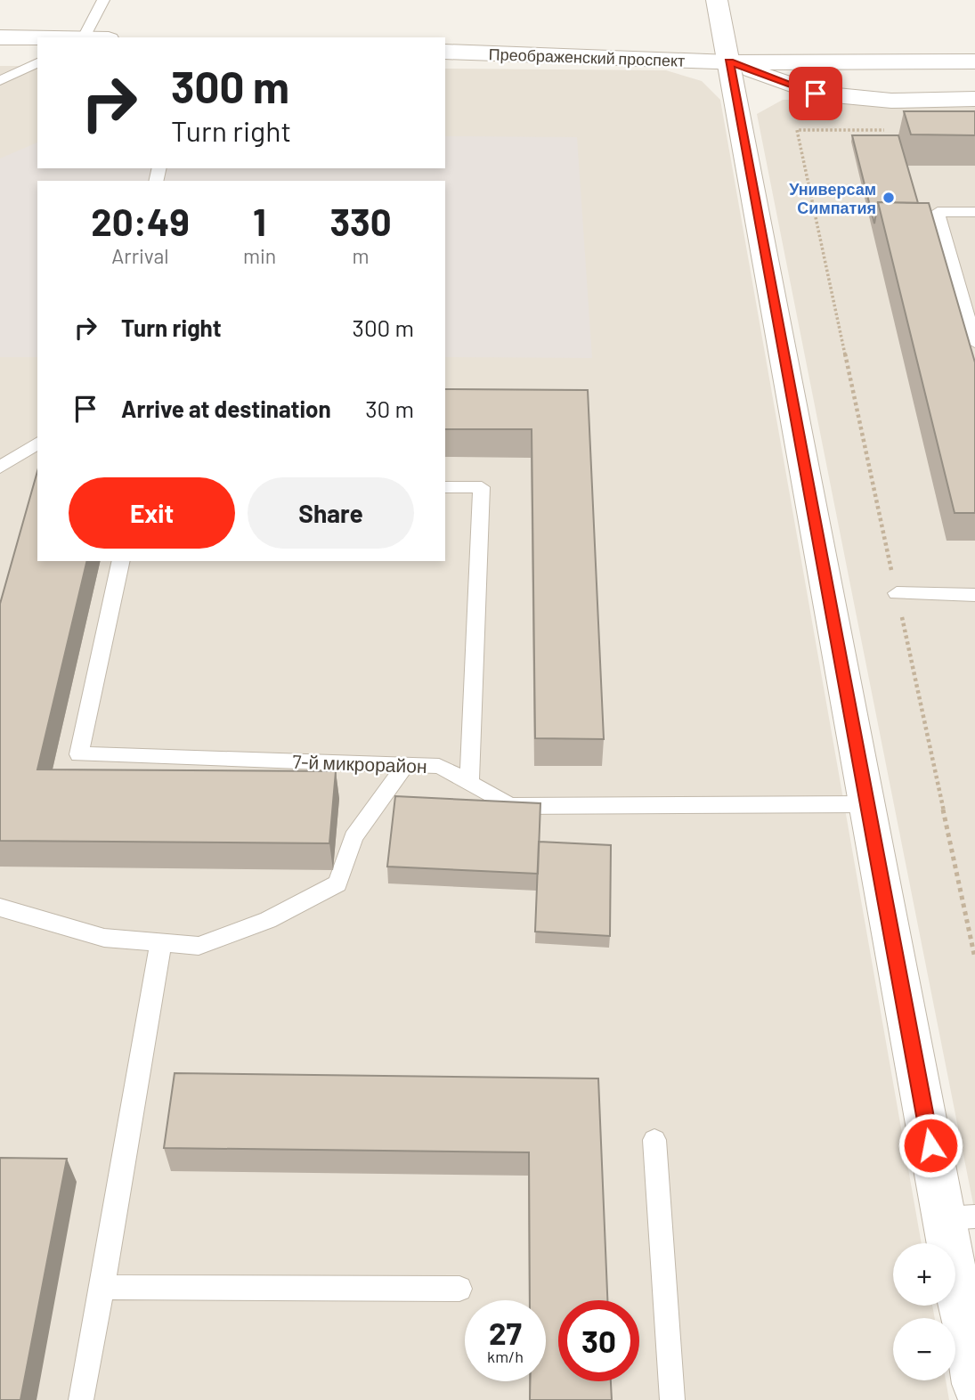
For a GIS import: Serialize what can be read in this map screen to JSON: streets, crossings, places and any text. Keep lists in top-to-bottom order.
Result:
{
  "streets": {
    "street": ["Преображенский проспект"],
    "lane": ["7-й микрорайон"]
  },
  "places": ["Универсам Симпатия"],
  "page": {
    "turn": ["300 m", "Turn right"],
    "eta": [
      "20:49",
      "Arrival",
      "1",
      "min",
      "330",
      "m"
    ],
    "list": [
      {
        "name": "Turn right",
        "value": "300 m"
      },
      {
        "name": "Arrive at destination",
        "value": "30 m"
      }
    ],
    "buttons": ["Exit", "Share"],
    "map_buttons": ["+", "−"],
    "speed": "27 km/h",
    "limit": "30"
  }
}
